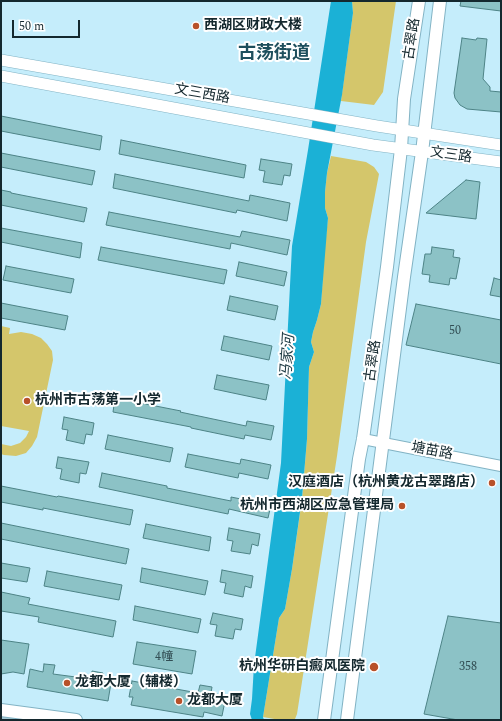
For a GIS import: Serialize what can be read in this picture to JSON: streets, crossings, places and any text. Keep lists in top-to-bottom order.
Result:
{
  "streets": {
    "main road": ["古翠路", "文三西路", "文三路"],
    "street": ["塘苗路"]
  },
  "crossings": [
    ["古翠路", "文三西路"],
    ["古翠路", "文三路"],
    ["古翠路", "塘苗路"],
    ["文三西路", "文三路"]
  ],
  "districts": ["古荡街道"],
  "water": ["冯家河"],
  "places": [
    "西湖区财政大楼",
    "杭州市古荡第一小学",
    "汉庭酒店（杭州黄龙古翠路店）",
    "杭州市西湖区应急管理局",
    "杭州华研白癜风医院",
    "龙都大厦（辅楼）",
    "龙都大厦"
  ],
  "house_numbers": ["50", "4幢", "358"],
  "scale_bar": "50 m"
}
